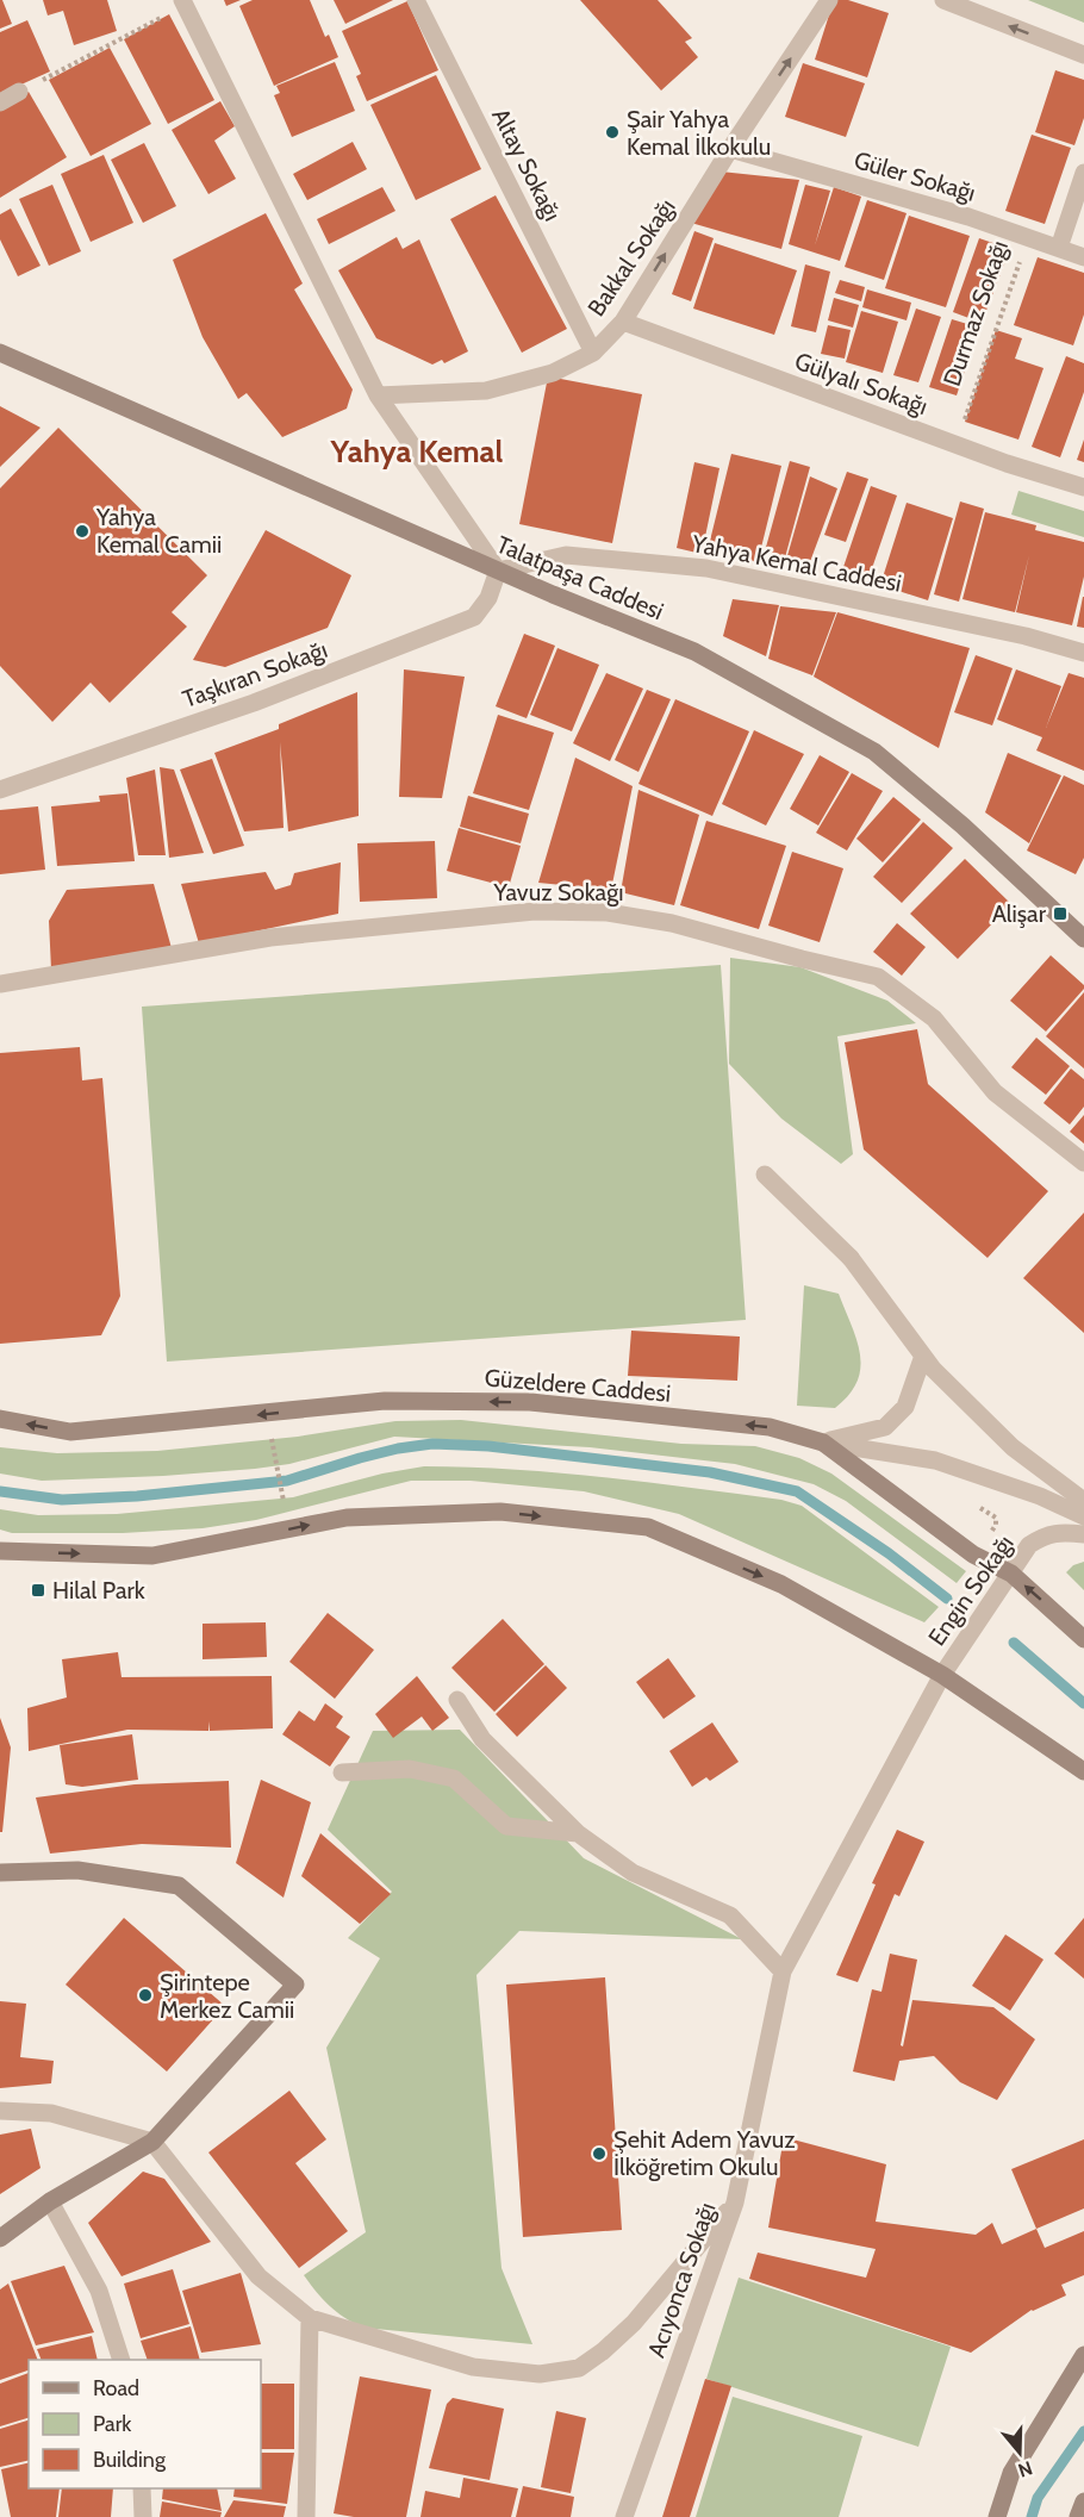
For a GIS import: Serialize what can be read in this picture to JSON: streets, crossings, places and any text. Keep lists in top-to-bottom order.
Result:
{
  "streets": {
    "main road": ["Talatpaşa Caddesi", "Güzeldere Caddesi"],
    "street": [
      "Altay Sokağı",
      "Güler Sokağı",
      "Bakkal Sokağı",
      "Gülyalı Sokağı",
      "Yahya Kemal Caddesi",
      "Taşkıran Sokağı",
      "Yavuz Sokağı",
      "Engin Sokağı",
      "Acıyonca Sokağı"
    ],
    "path": ["Durmaz Sokağı"]
  },
  "crossings": [
    ["Altay Sokağı", "Bakkal Sokağı"],
    ["Güler Sokağı", "Bakkal Sokağı"],
    ["Güler Sokağı", "Durmaz Sokağı"],
    ["Bakkal Sokağı", "Gülyalı Sokağı"],
    ["Durmaz Sokağı", "Gülyalı Sokağı"],
    ["Yahya Kemal Caddesi", "Talatpaşa Caddesi"],
    ["Yahya Kemal Caddesi", "Taşkıran Sokağı"],
    ["Talatpaşa Caddesi", "Taşkıran Sokağı"],
    ["Güzeldere Caddesi", "Engin Sokağı"],
    ["Engin Sokağı", "Acıyonca Sokağı"]
  ],
  "one_way": ["Bakkal Sokağı"],
  "districts": ["Yahya Kemal"],
  "places": {
    "other": [
      "Şair Yahya Kemal İlkokulu",
      "Yahya Kemal Camii",
      "Şirintepe Merkez Camii",
      "Şehit Adem Yavuz İlköğretim Okulu"
    ],
    "transit": ["Alişar", "Hilal Park"]
  },
  "legend": ["Road", "Park", "Building"],
  "north": "bottom"
}
